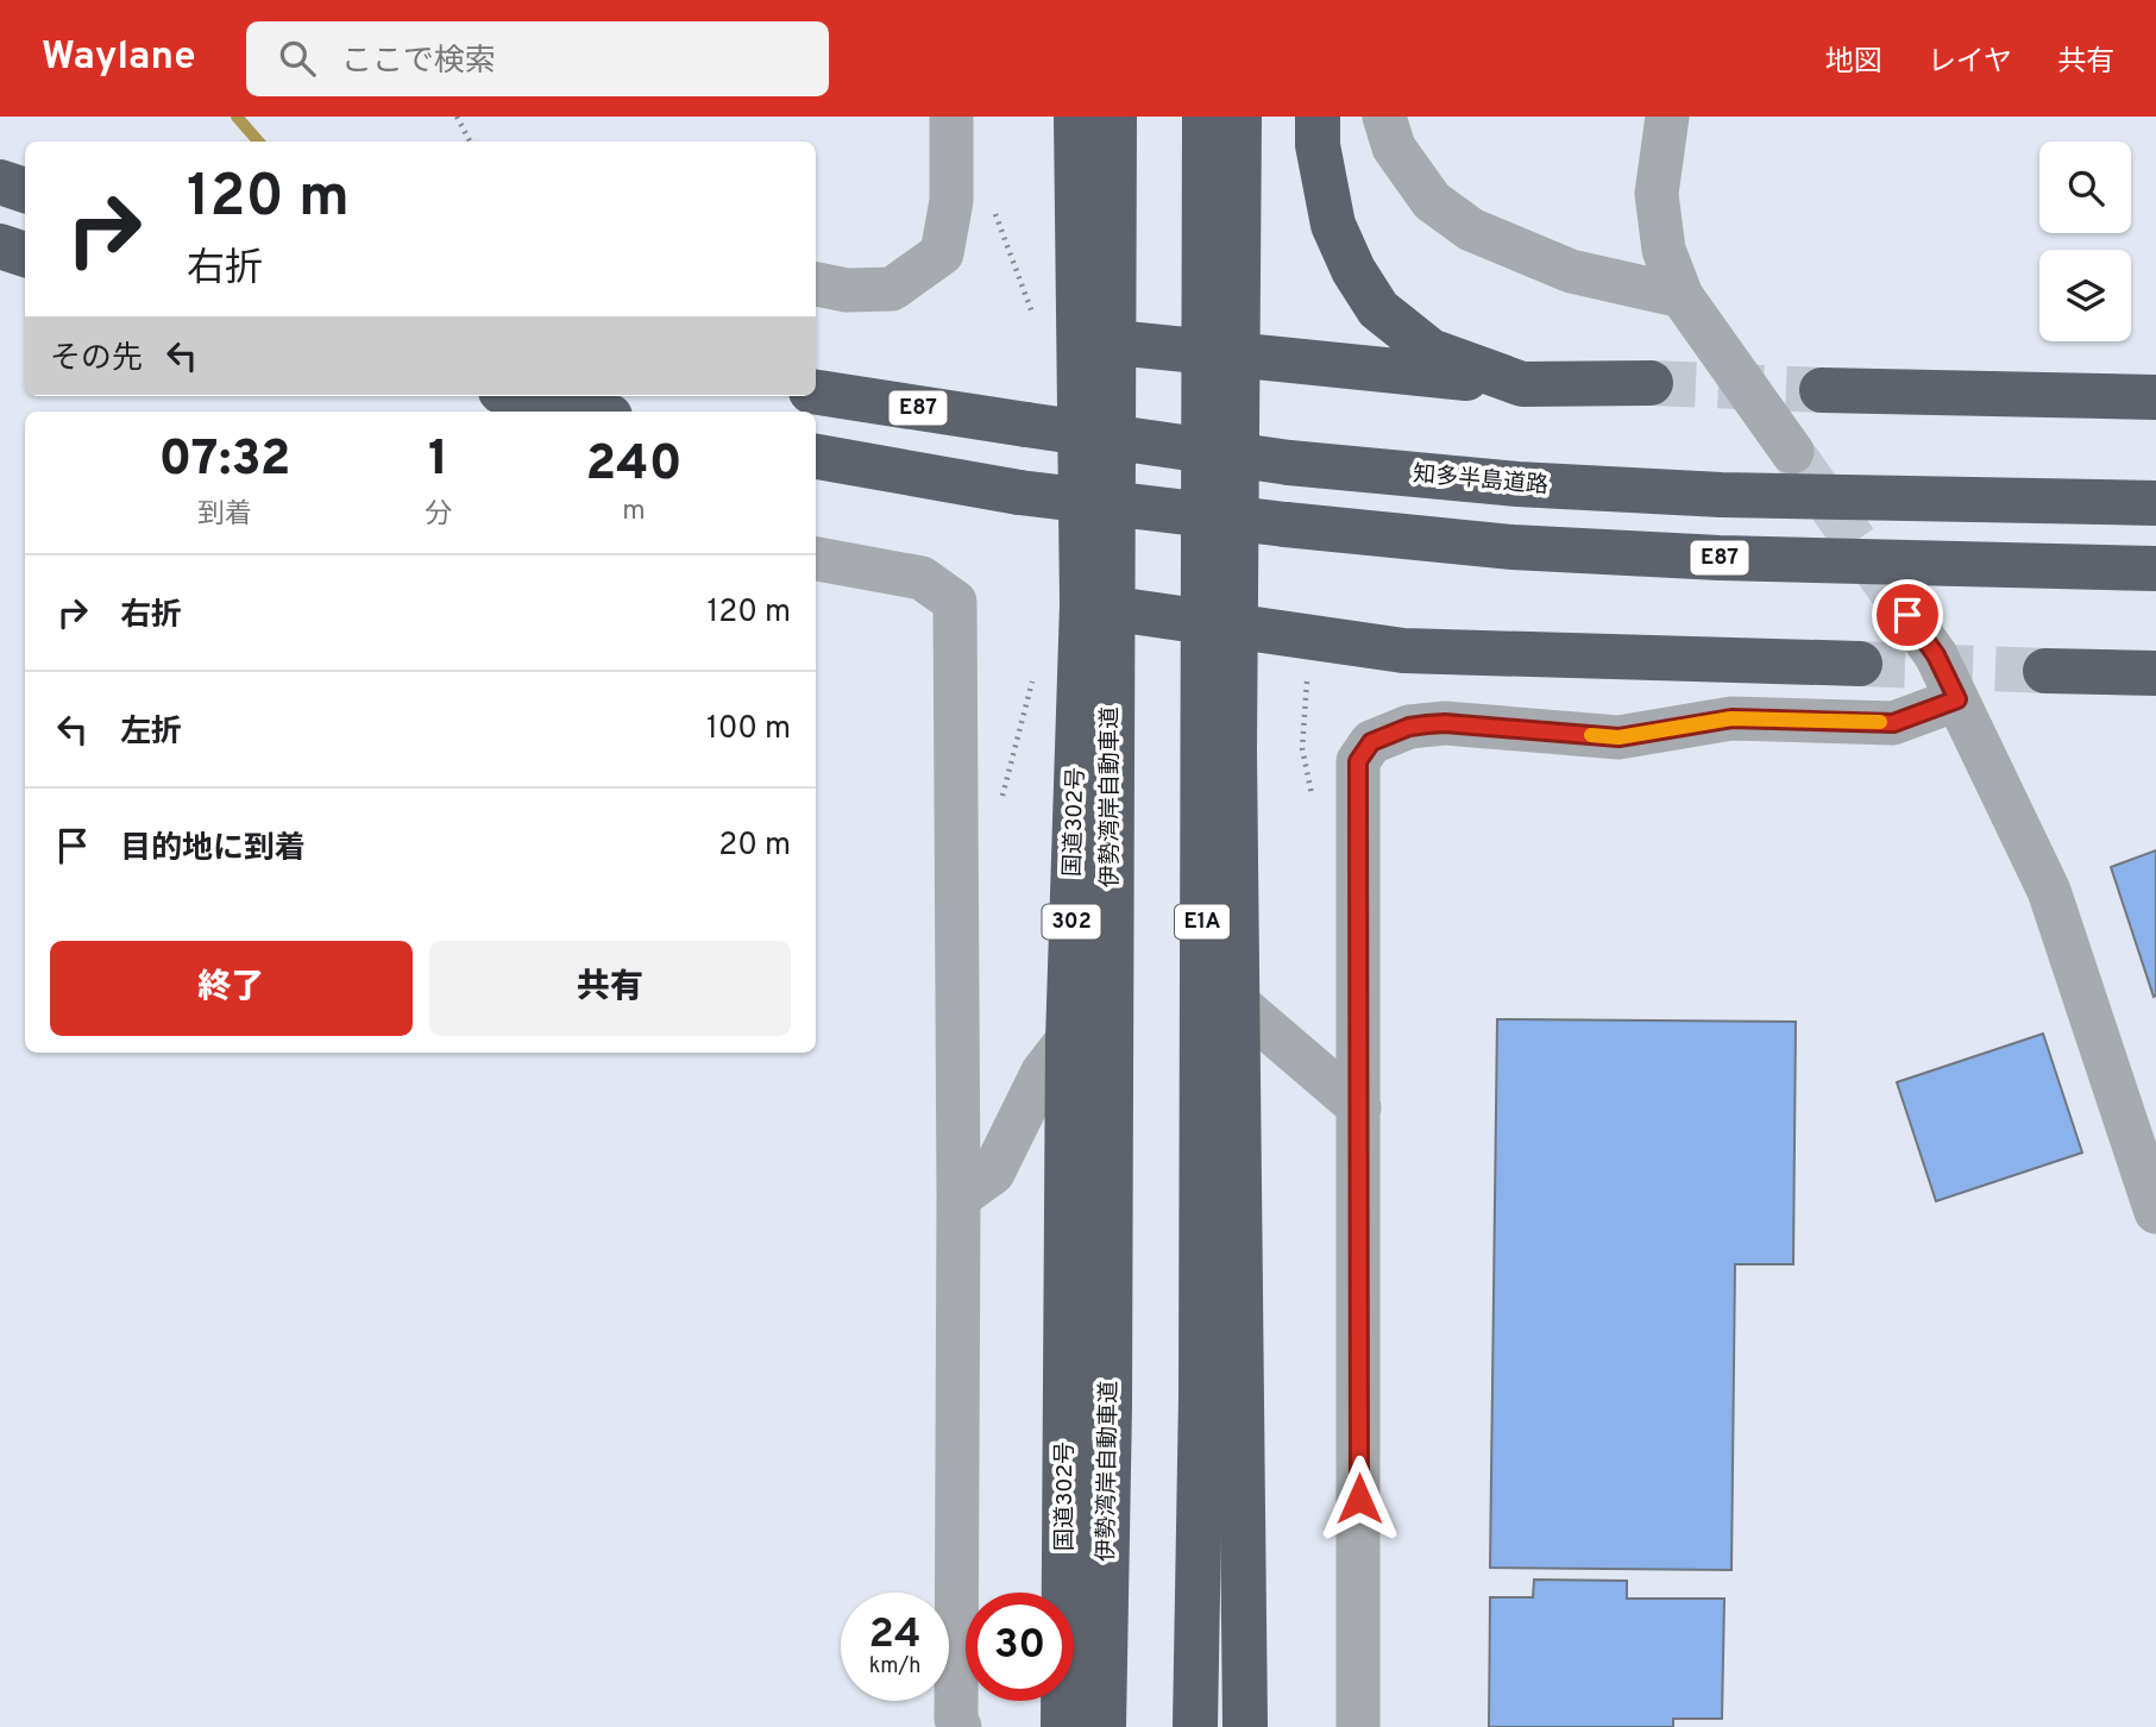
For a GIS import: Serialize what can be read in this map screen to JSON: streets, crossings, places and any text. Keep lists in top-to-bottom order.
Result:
{
  "streets": {
    "highway": [
      "E87",
      "知多半島道路",
      "伊勢湾岸自動車道",
      "国道302号",
      "302",
      "E1A"
    ]
  },
  "page": {
    "header": "Waylane",
    "search": "ここで検索",
    "nav": ["地図", "レイヤ", "共有"],
    "turn": ["120 m", "右折"],
    "then": "その先",
    "eta": [
      "07:32",
      "到着",
      "1",
      "分",
      "240",
      "m"
    ],
    "list": [
      {
        "name": "右折",
        "value": "120 m"
      },
      {
        "name": "左折",
        "value": "100 m"
      },
      {
        "name": "目的地に到着",
        "value": "20 m"
      }
    ],
    "buttons": ["終了", "共有"],
    "speed": "24 km/h",
    "limit": "30"
  }
}
